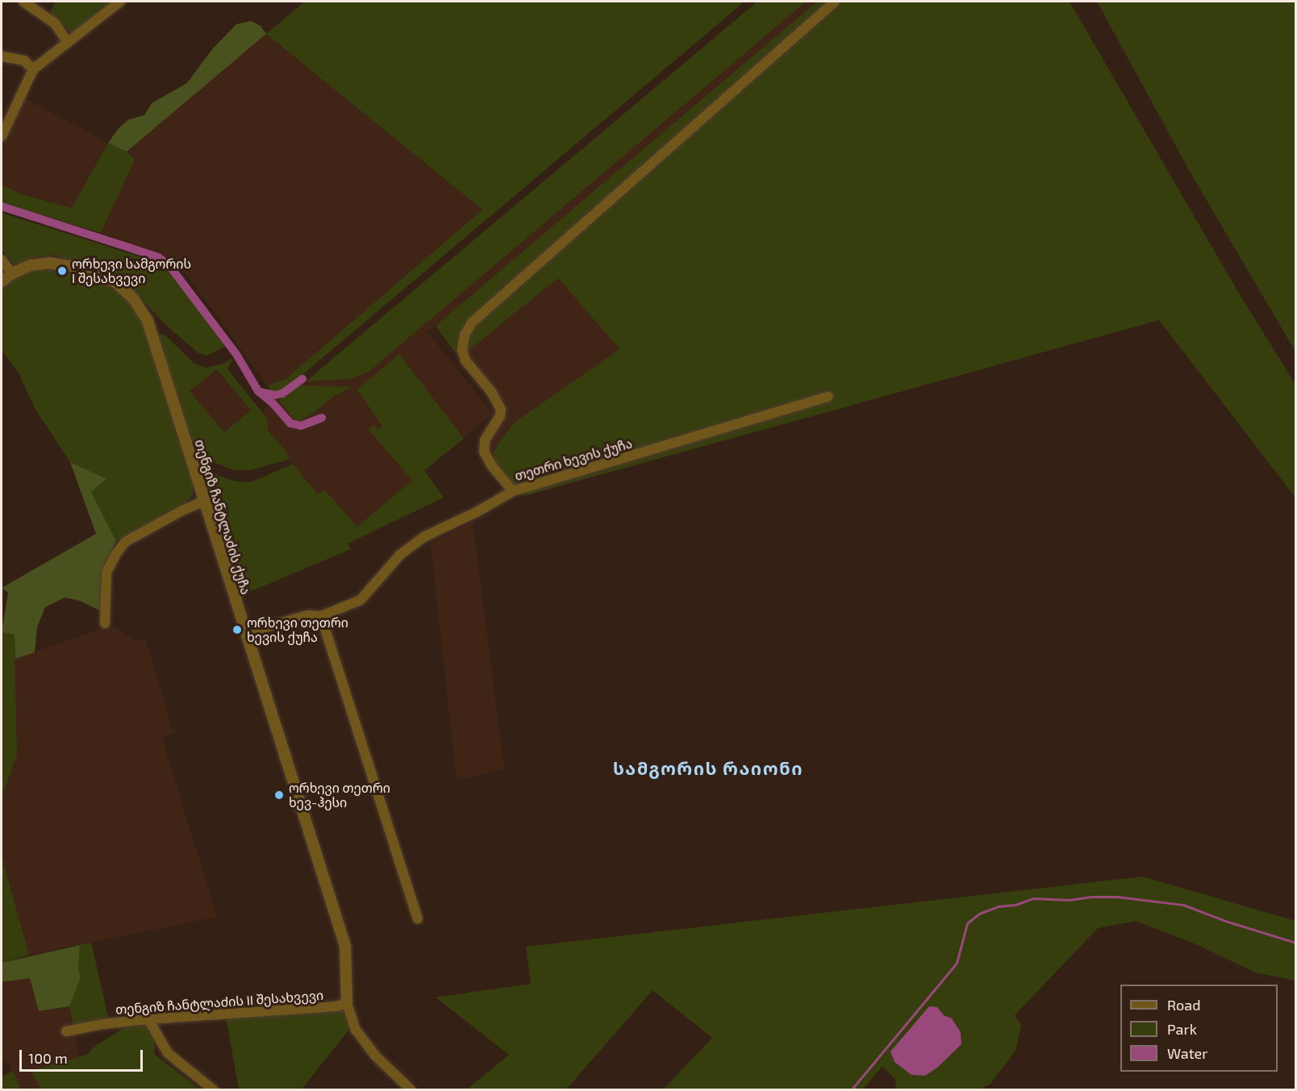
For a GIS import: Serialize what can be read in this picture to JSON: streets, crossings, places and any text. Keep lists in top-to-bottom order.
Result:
{
  "streets": {
    "street": ["თეთრი ხევის ქუჩა", "თენგიზ ჩანტლაძის ქუჩა", "თენგიზ ჩანტლაძის II შესახვევი"]
  },
  "crossings": [
    ["თეთრი ხევის ქუჩა", "თენგიზ ჩანტლაძის ქუჩა"],
    ["თენგიზ ჩანტლაძის ქუჩა", "თენგიზ ჩანტლაძის II შესახვევი"]
  ],
  "districts": ["სამგორის რაიონი"],
  "places": ["ორხევი სამგორის I შესახვევი", "ორხევი თეთრი ხევის ქუჩა", "ორხევი თეთრი ხევ-ჰესი"],
  "legend": ["Road", "Park", "Water"],
  "scale_bar": "100 m"
}
